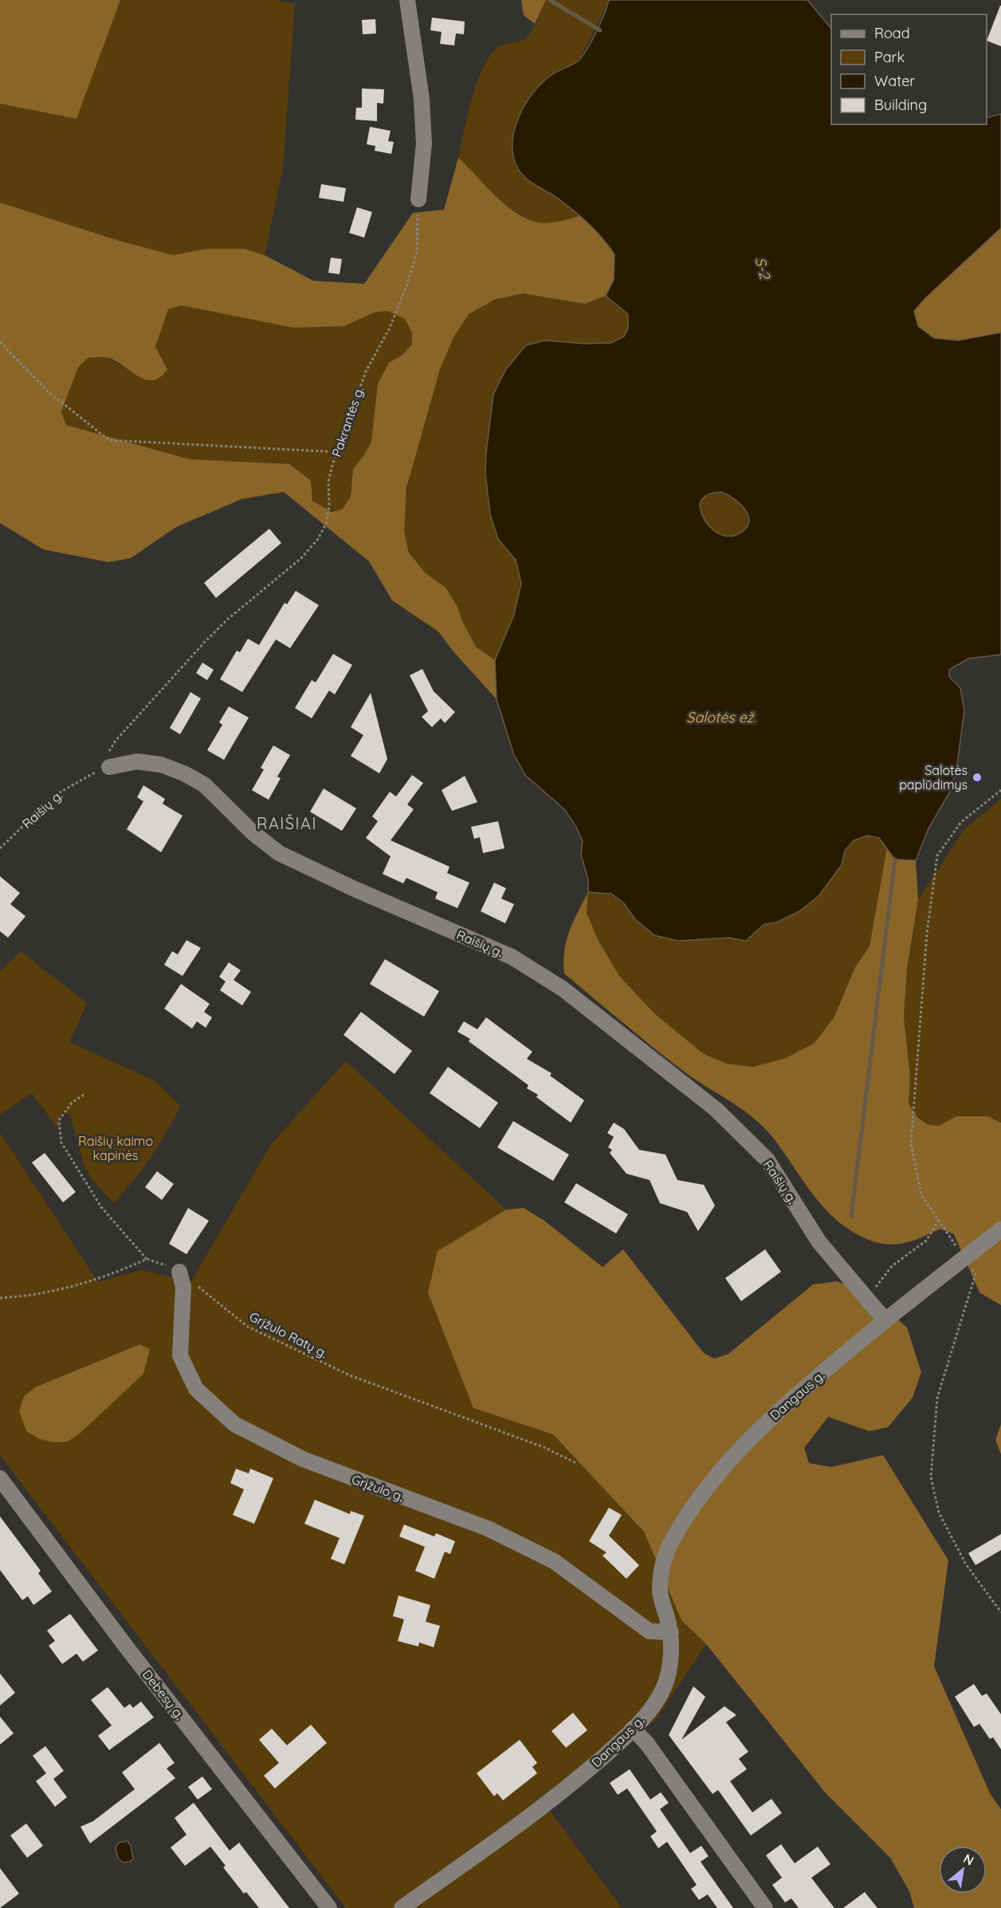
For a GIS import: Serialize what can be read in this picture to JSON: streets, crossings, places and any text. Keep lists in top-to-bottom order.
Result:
{
  "streets": {
    "street": [
      "Raišių g.",
      "Dangaus g.",
      "Grįžulo g.",
      "Debesų g."
    ],
    "path": ["Pakrantės g.", "Grįžulo Ratų g."]
  },
  "crossings": [
    ["Pakrantės g.", "Raišių g."],
    ["Raišių g.", "Dangaus g."],
    ["Grįžulo Ratų g.", "Grįžulo g."],
    ["Dangaus g.", "Grįžulo g."]
  ],
  "districts": ["RAIŠIAI"],
  "water": ["S-2", "Salotės ež."],
  "parks": ["Raišių kaimo kapinės"],
  "places": ["Salotės paplūdimys"],
  "legend": [
    "Road",
    "Park",
    "Water",
    "Building"
  ],
  "north": "top right"
}
